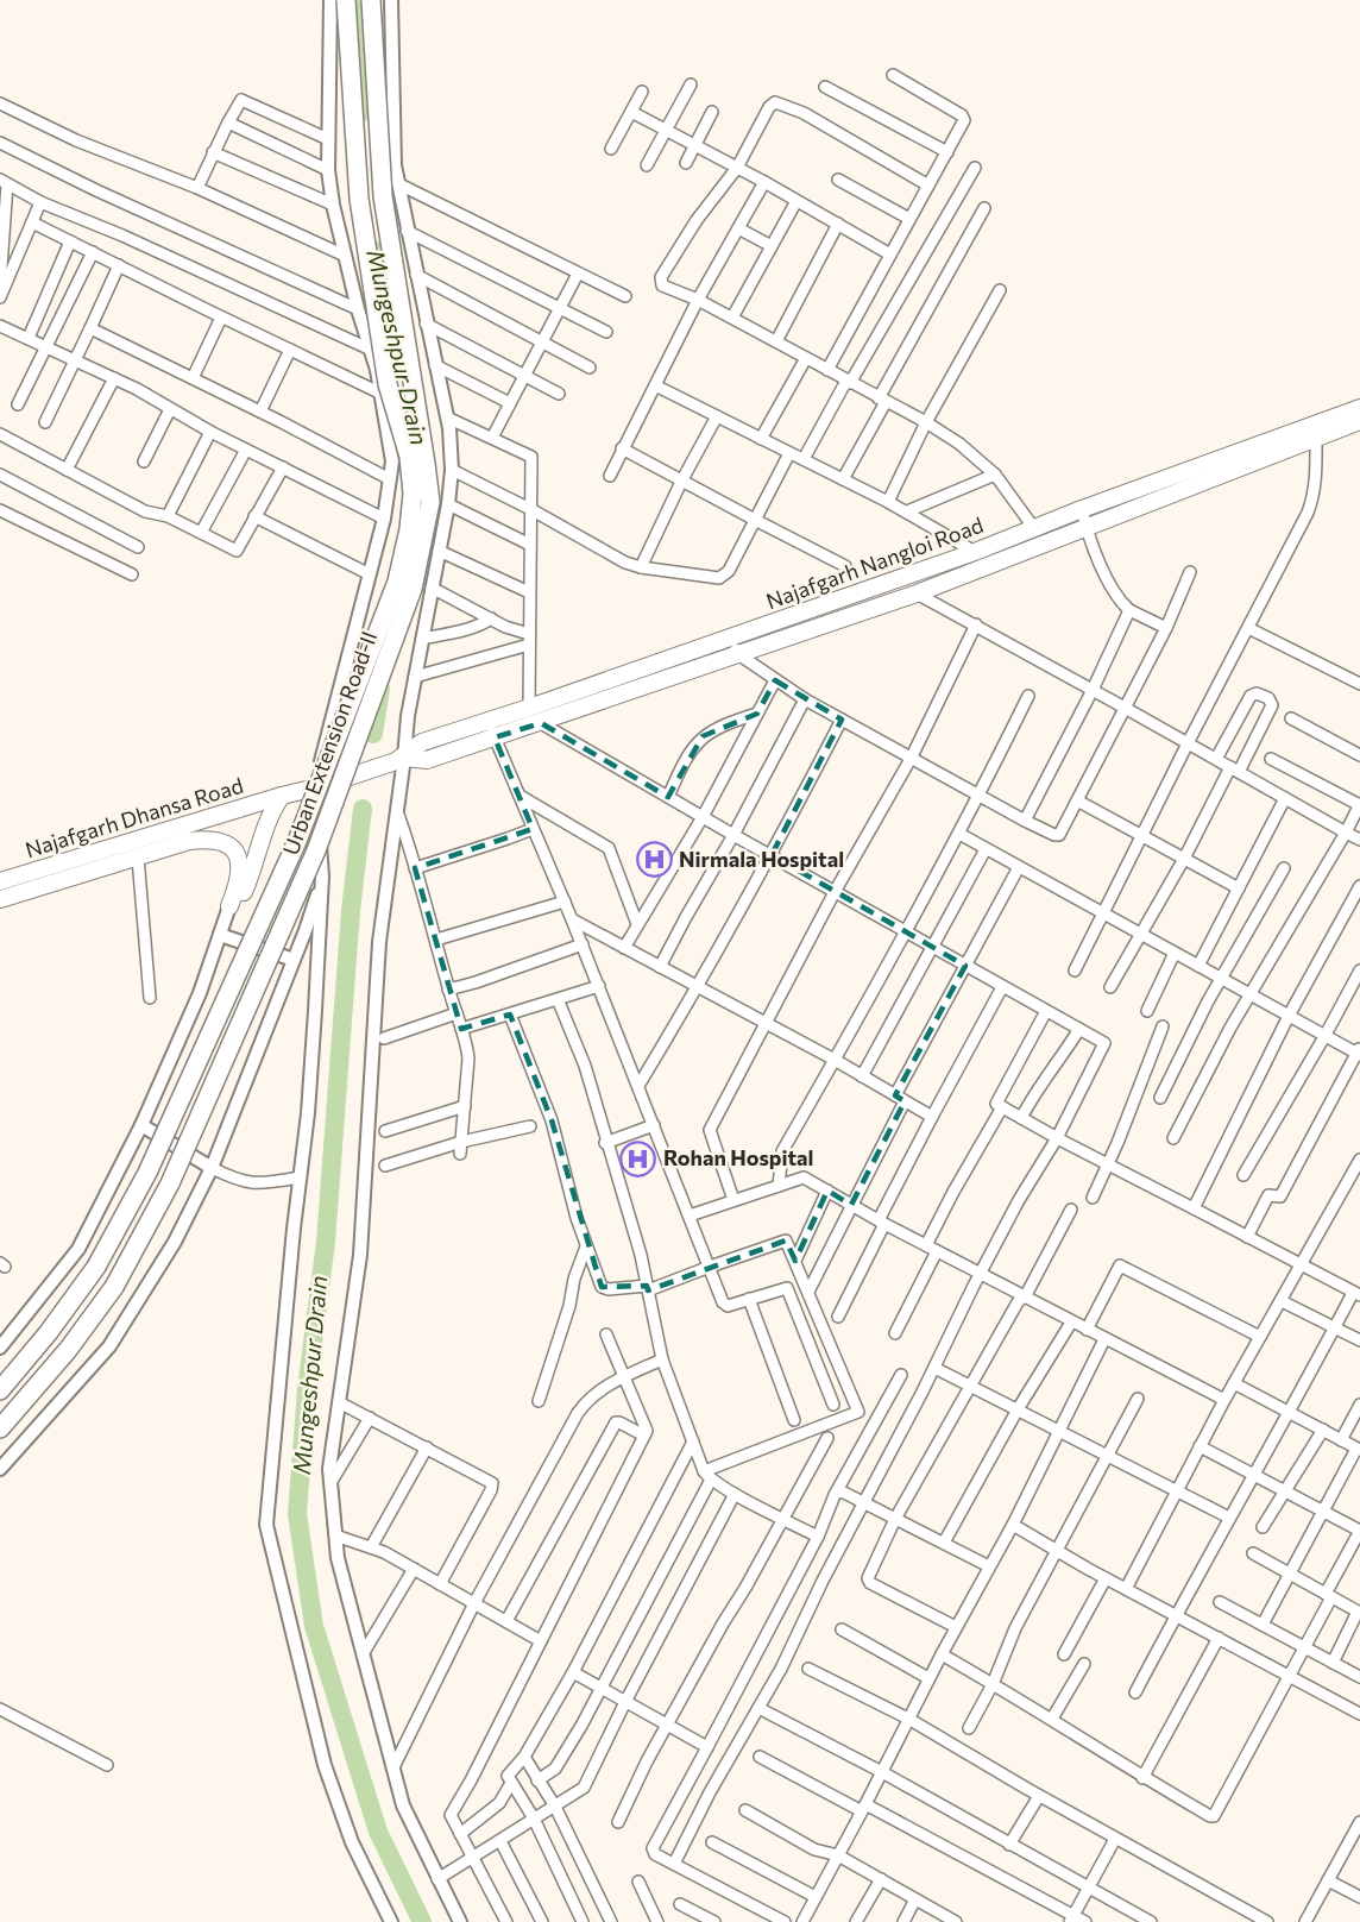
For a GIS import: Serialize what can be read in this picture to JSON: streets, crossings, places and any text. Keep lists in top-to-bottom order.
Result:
{
  "streets": {
    "highway": ["Urban Extension Road-II"],
    "main road": ["Najafgarh Nangloi Road", "Najafgarh Dhansa Road"]
  },
  "crossings": [
    ["Najafgarh Nangloi Road", "Najafgarh Dhansa Road"]
  ],
  "water": ["Mungeshpur Drain"],
  "places": {
    "hospital": ["Nirmala Hospital", "Rohan Hospital"]
  }
}
